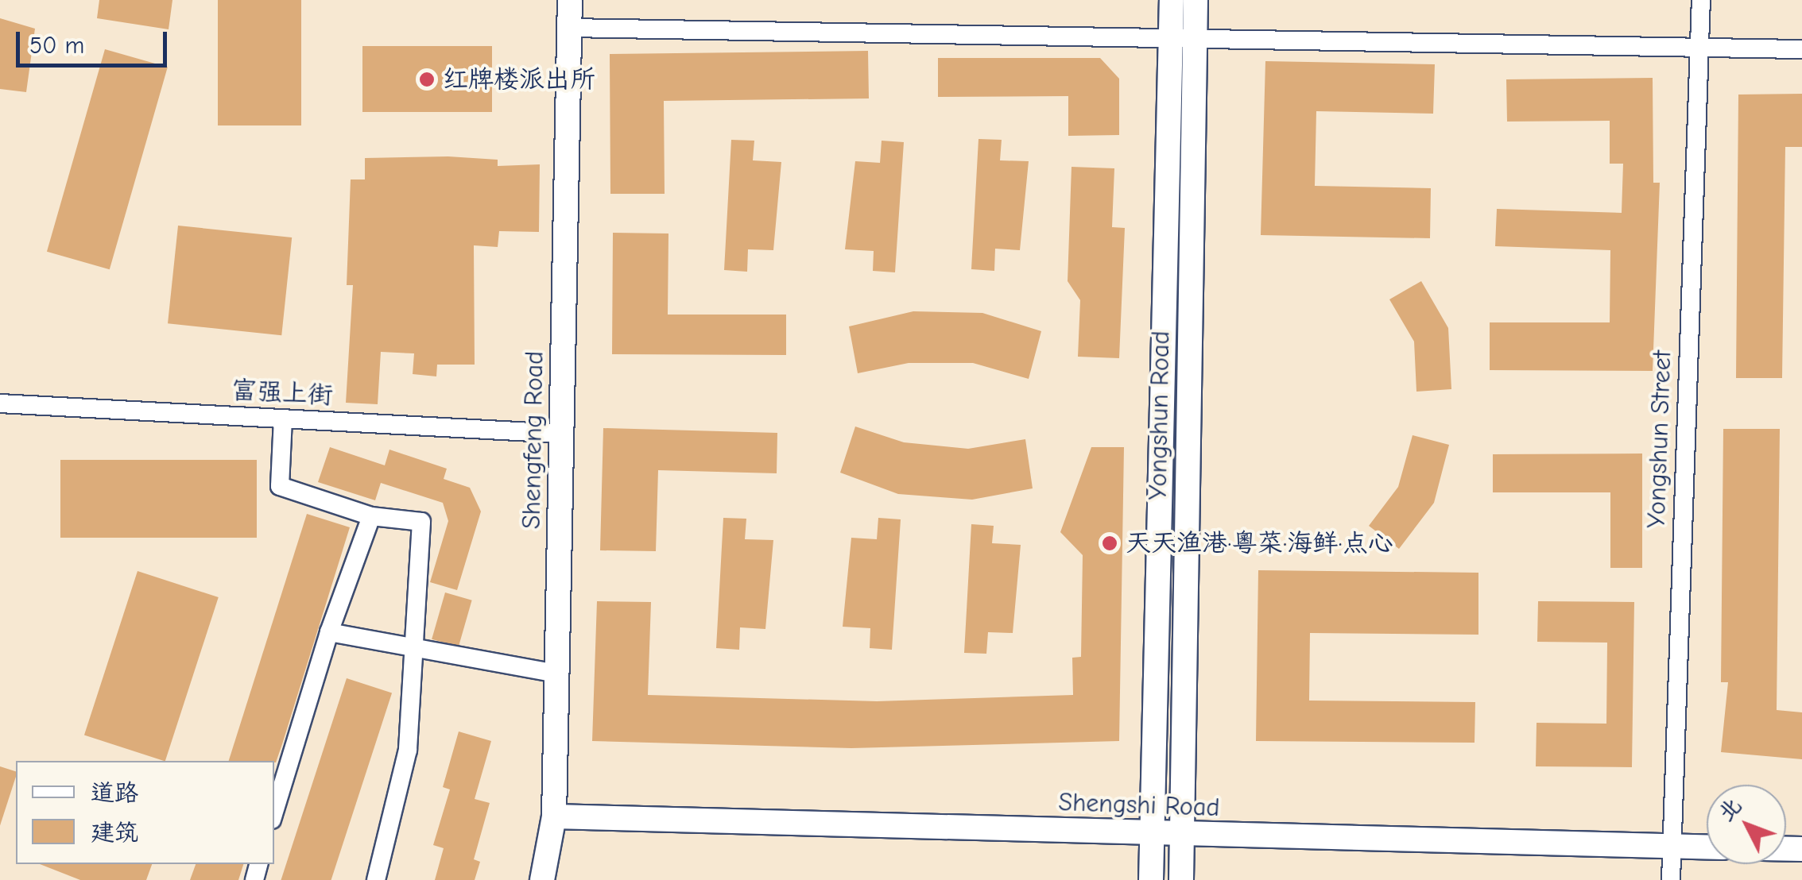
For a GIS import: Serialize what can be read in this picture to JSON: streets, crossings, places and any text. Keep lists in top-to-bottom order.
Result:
{
  "streets": {
    "street": [
      "富强上街",
      "Yongshun Road",
      "Yongshun Street",
      "Shengfeng Road",
      "Shengshi Road"
    ]
  },
  "crossings": [
    ["富强上街", "Shengfeng Road"],
    ["Yongshun Road", "Shengshi Road"],
    ["Yongshun Street", "Shengshi Road"],
    ["Shengfeng Road", "Shengshi Road"]
  ],
  "places": ["红牌楼派出所", "天天渔港·粤菜·海鲜·点心"],
  "legend": ["道路", "建筑"],
  "scale_bar": "50 m",
  "north": "top left"
}
